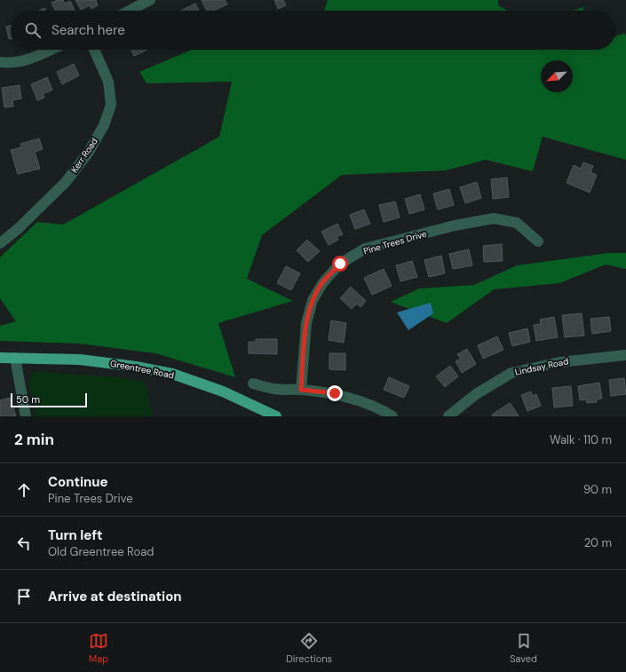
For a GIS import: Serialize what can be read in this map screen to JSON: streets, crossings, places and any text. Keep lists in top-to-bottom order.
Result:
{
  "streets": {
    "main road": ["Greentree Road"],
    "street": ["Kerr Road", "Pine Trees Drive", "Lindsay Road"]
  },
  "scale_bar": "50 m",
  "north": "bottom left",
  "page": {
    "search": "Search here",
    "scale": "50 m",
    "heading": ["2 min", "Walk · 110 m"],
    "list": [
      ["Continue", "Pine Trees Drive", "90 m"],
      ["Turn left", "Old Greentree Road", "20 m"],
      "Arrive at destination"
    ],
    "nav": ["Map", "Directions", "Saved"]
  }
}
